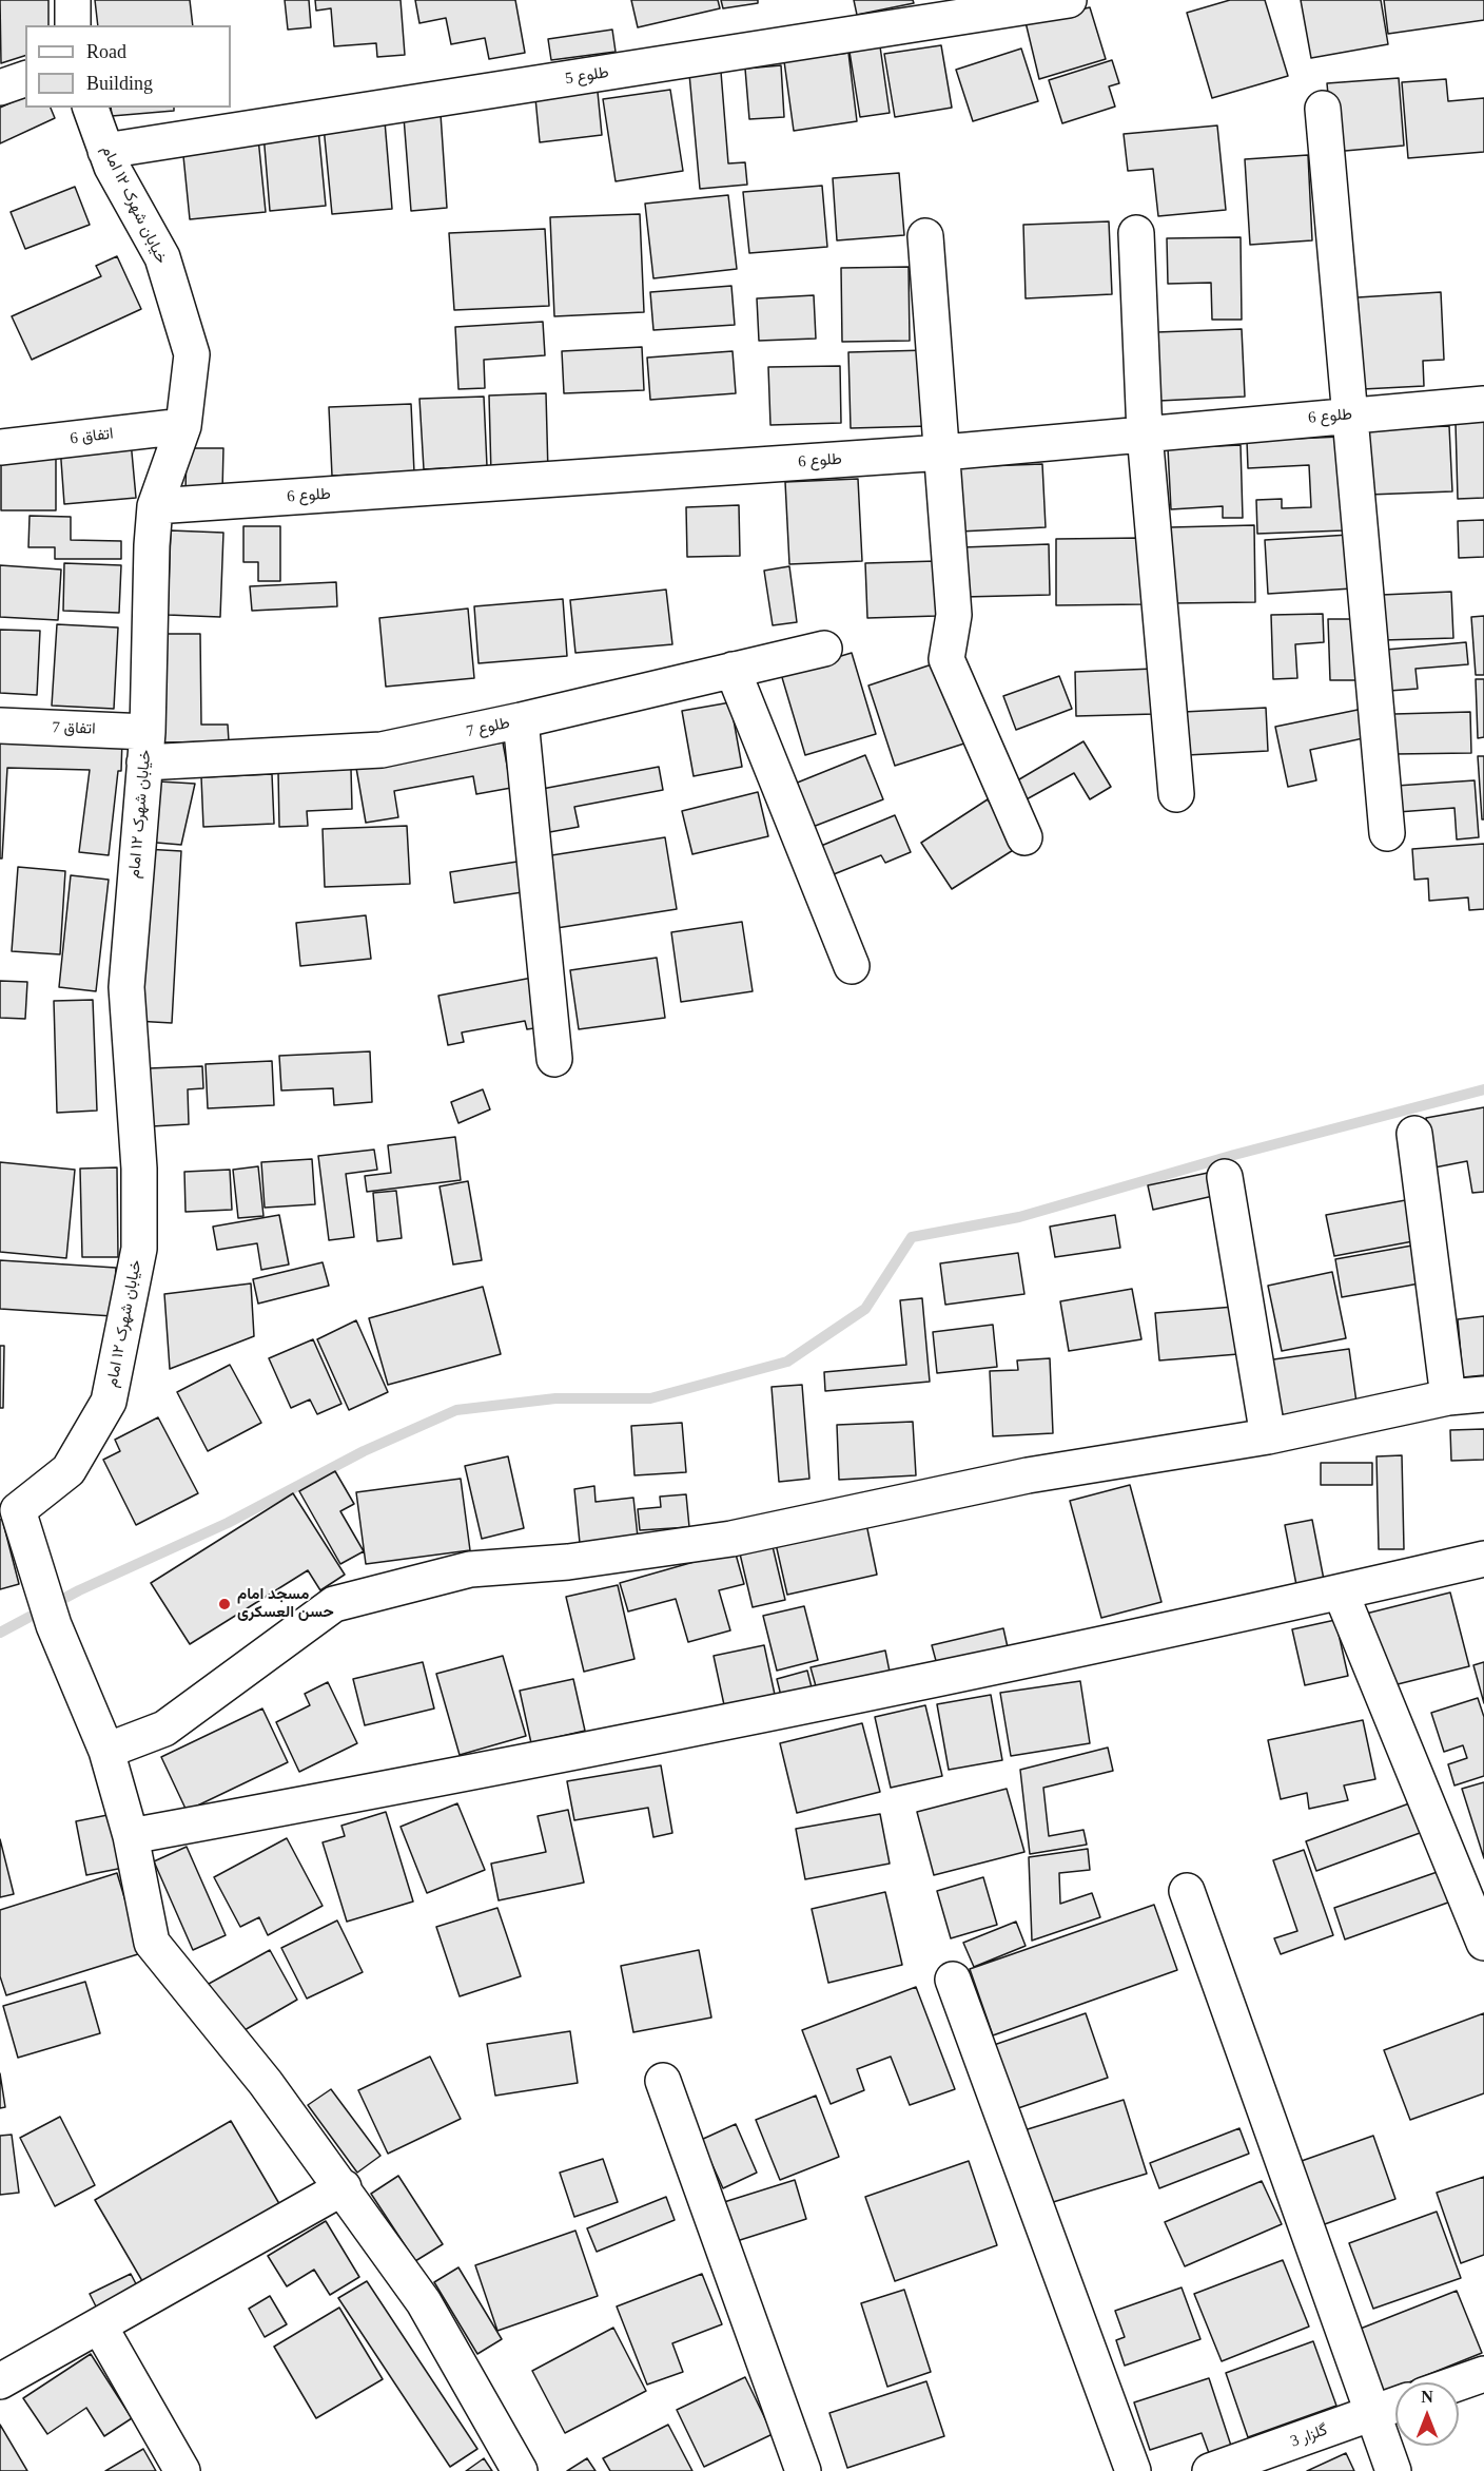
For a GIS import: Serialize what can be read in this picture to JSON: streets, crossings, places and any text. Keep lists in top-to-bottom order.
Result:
{
  "streets": {
    "street": [
      "طلوع 5",
      "خیابان شهرک ۱۲ امام",
      "طلوع 6",
      "اتفاق 6",
      "طلوع 7",
      "اتفاق 7",
      "گلزار 3"
    ]
  },
  "crossings": [
    ["طلوع 5", "خیابان شهرک ۱۲ امام"],
    ["خیابان شهرک ۱۲ امام", "طلوع 6"],
    ["خیابان شهرک ۱۲ امام", "اتفاق 6"],
    ["خیابان شهرک ۱۲ امام", "طلوع 7"],
    ["خیابان شهرک ۱۲ امام", "اتفاق 7"],
    ["طلوع 7", "اتفاق 7"]
  ],
  "places": ["مسجد امام حسن العسکری"],
  "legend": ["Road", "Building"],
  "north": "top"
}
